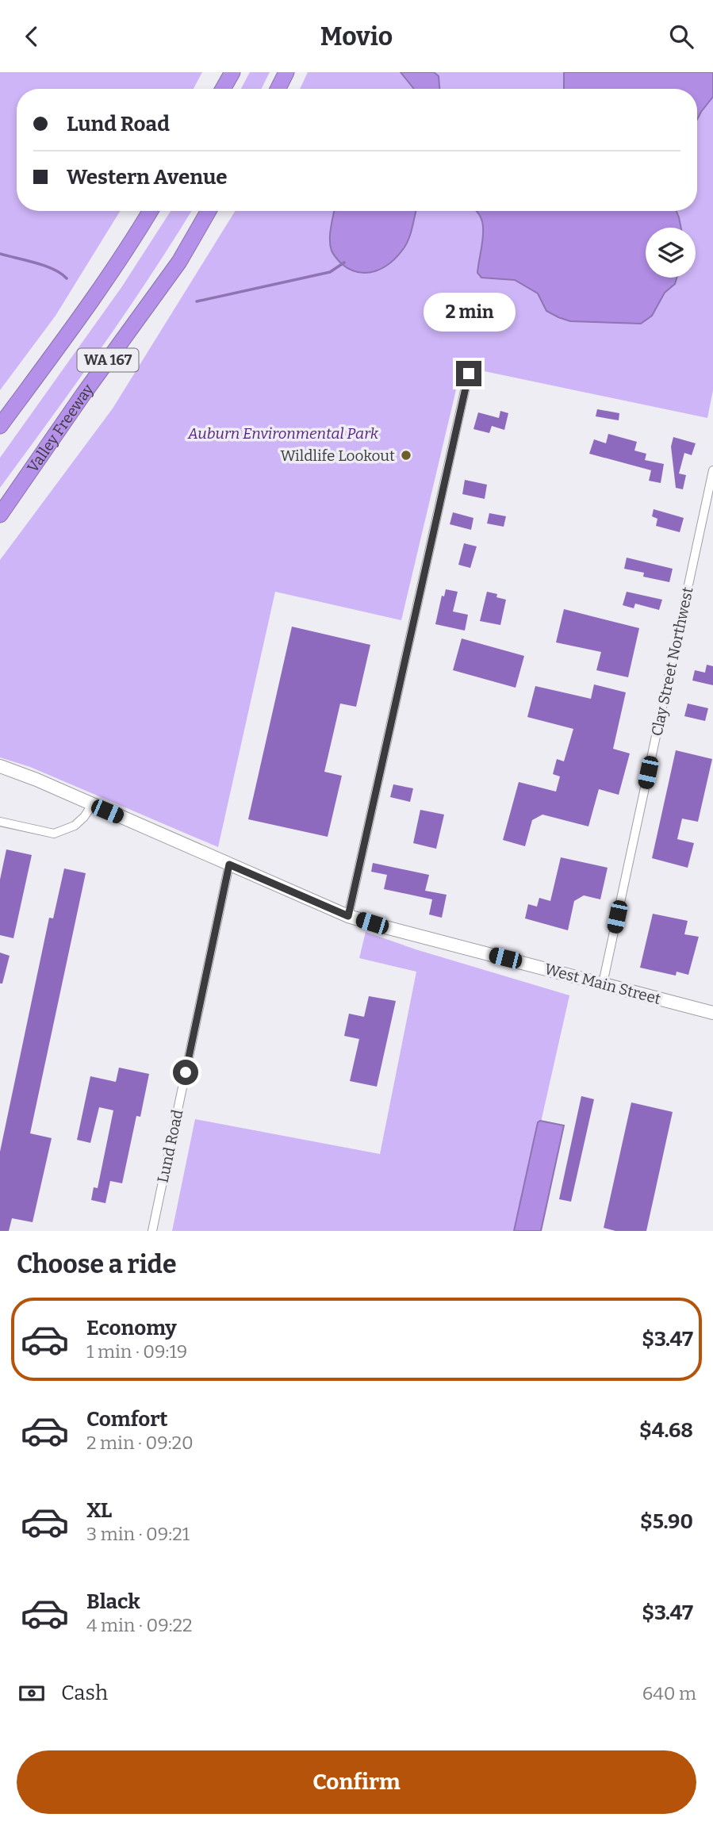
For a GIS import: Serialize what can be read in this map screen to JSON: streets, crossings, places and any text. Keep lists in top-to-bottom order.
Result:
{
  "streets": {
    "highway": ["WA 167", "Valley Freeway"],
    "main road": ["West Main Street"],
    "street": ["Clay Street Northwest", "Lund Road"]
  },
  "crossings": [
    ["Clay Street Northwest", "West Main Street"],
    ["West Main Street", "Lund Road"]
  ],
  "parks": ["Auburn Environmental Park"],
  "places": ["Wildlife Lookout"],
  "page": {
    "header": "Movio",
    "banner": ["Lund Road", "Western Avenue"],
    "bubble": "2 min",
    "heading": "Choose a ride",
    "list": [
      {
        "name": "Economy",
        "note": "1 min · 09:19",
        "value": "$3.47"
      },
      {
        "name": "Comfort",
        "note": "2 min · 09:20",
        "value": "$4.68"
      },
      {
        "name": "XL",
        "note": "3 min · 09:21",
        "value": "$5.90"
      },
      {
        "name": "Black",
        "note": "4 min · 09:22",
        "value": "$3.47"
      }
    ],
    "pay": ["Cash", "640 m"],
    "buttons": "Confirm"
  }
}
